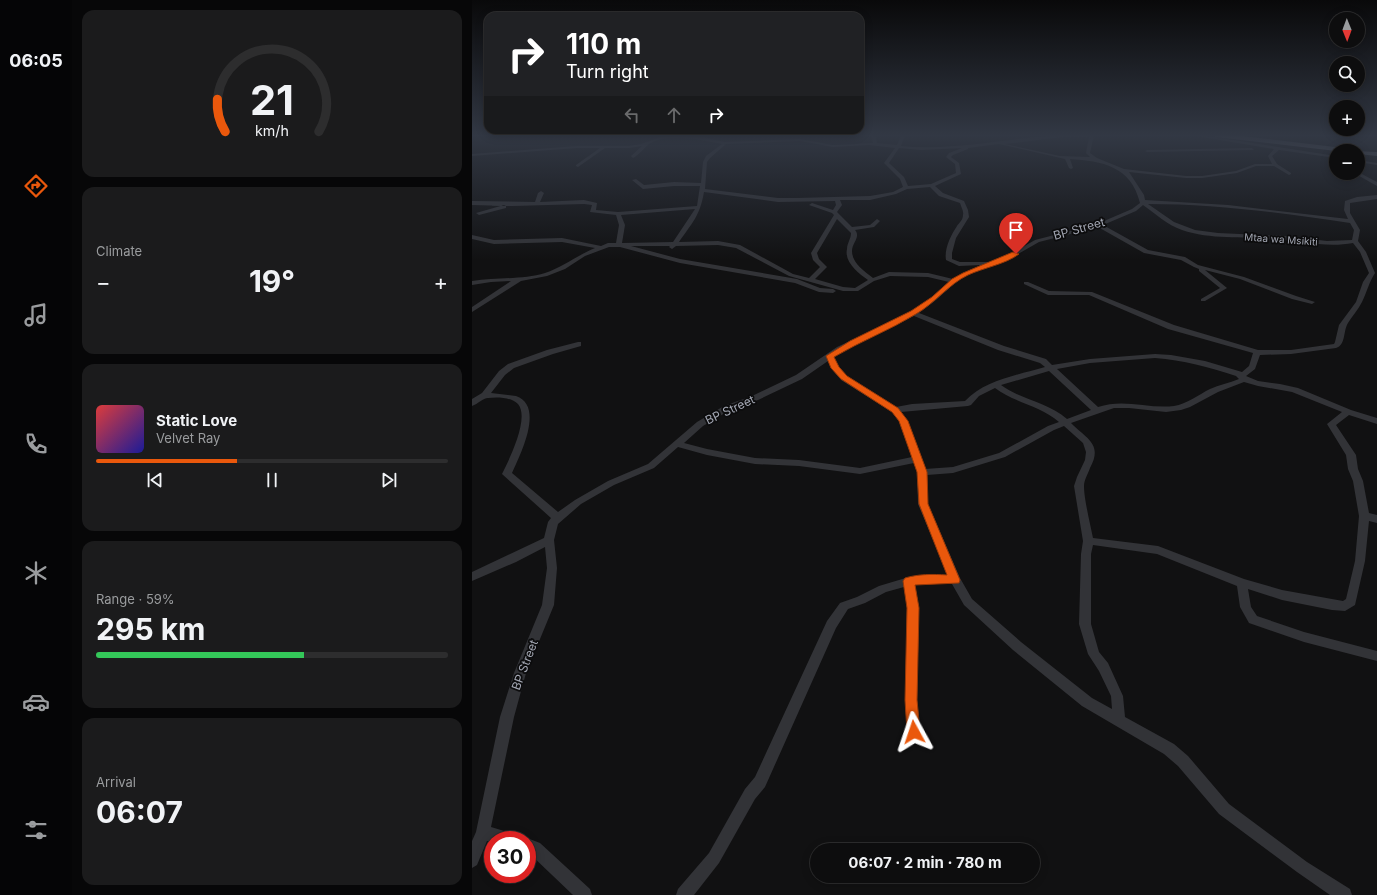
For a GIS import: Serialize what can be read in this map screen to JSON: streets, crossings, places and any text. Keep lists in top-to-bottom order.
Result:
{
  "streets": {
    "street": ["BP Street", "Mtaa wa Msikiti"]
  },
  "crossings": [
    ["BP Street", "Mtaa wa Msikiti"]
  ],
  "north": "bottom",
  "page": {
    "tabs": "06:05",
    "map_buttons": ["+", "−"],
    "turn": ["110 m", "Turn right"],
    "tile": [
      "Climate",
      ["Range · 59%", "295 km"],
      ["Arrival", "06:07"]
    ],
    "heat": ["−", "19°", "+"],
    "song": ["Static Love", "Velvet Ray"],
    "limit": "30",
    "trip": "06:07 · 2 min · 780 m",
    "gauge": ["21", "km/h"]
  }
}
